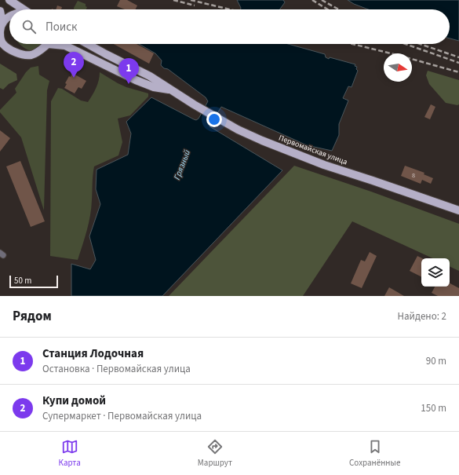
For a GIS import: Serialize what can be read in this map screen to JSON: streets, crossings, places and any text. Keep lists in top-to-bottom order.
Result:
{
  "streets": {
    "main road": ["Первомайская улица"]
  },
  "water": ["Грязный"],
  "house_numbers": ["8"],
  "scale_bar": "50 m",
  "north": "right",
  "page": {
    "search": "Поиск",
    "pins": ["2", "1"],
    "scale": "50 m",
    "heading": ["Рядом", "Найдено: 2"],
    "list": [
      {
        "mark": "1",
        "name": "Станция Лодочная",
        "note": "Остановка · Первомайская улица",
        "value": "90 m"
      },
      {
        "mark": "2",
        "name": "Купи домой",
        "note": "Супермаркет · Первомайская улица",
        "value": "150 m"
      }
    ],
    "nav": ["Карта", "Маршрут", "Сохранённые"]
  }
}
